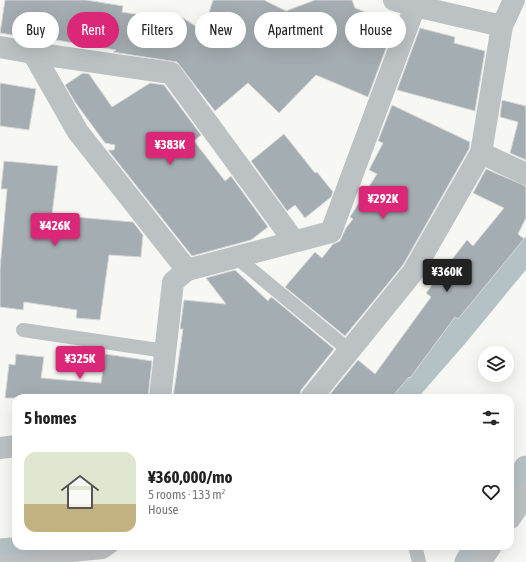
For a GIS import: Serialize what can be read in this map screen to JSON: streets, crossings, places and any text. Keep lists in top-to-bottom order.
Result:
{
  "page": {
    "chip": [
      "Buy",
      "Rent",
      "Filters",
      "New",
      "Apartment",
      "House"
    ],
    "price": [
      "¥383K",
      "¥292K",
      "¥426K",
      "¥360K",
      "¥325K"
    ],
    "heading": "5 homes",
    "list": [
      {
        "name": "¥360,000/mo",
        "note": "5 rooms · 133 m² · House"
      }
    ]
  }
}
